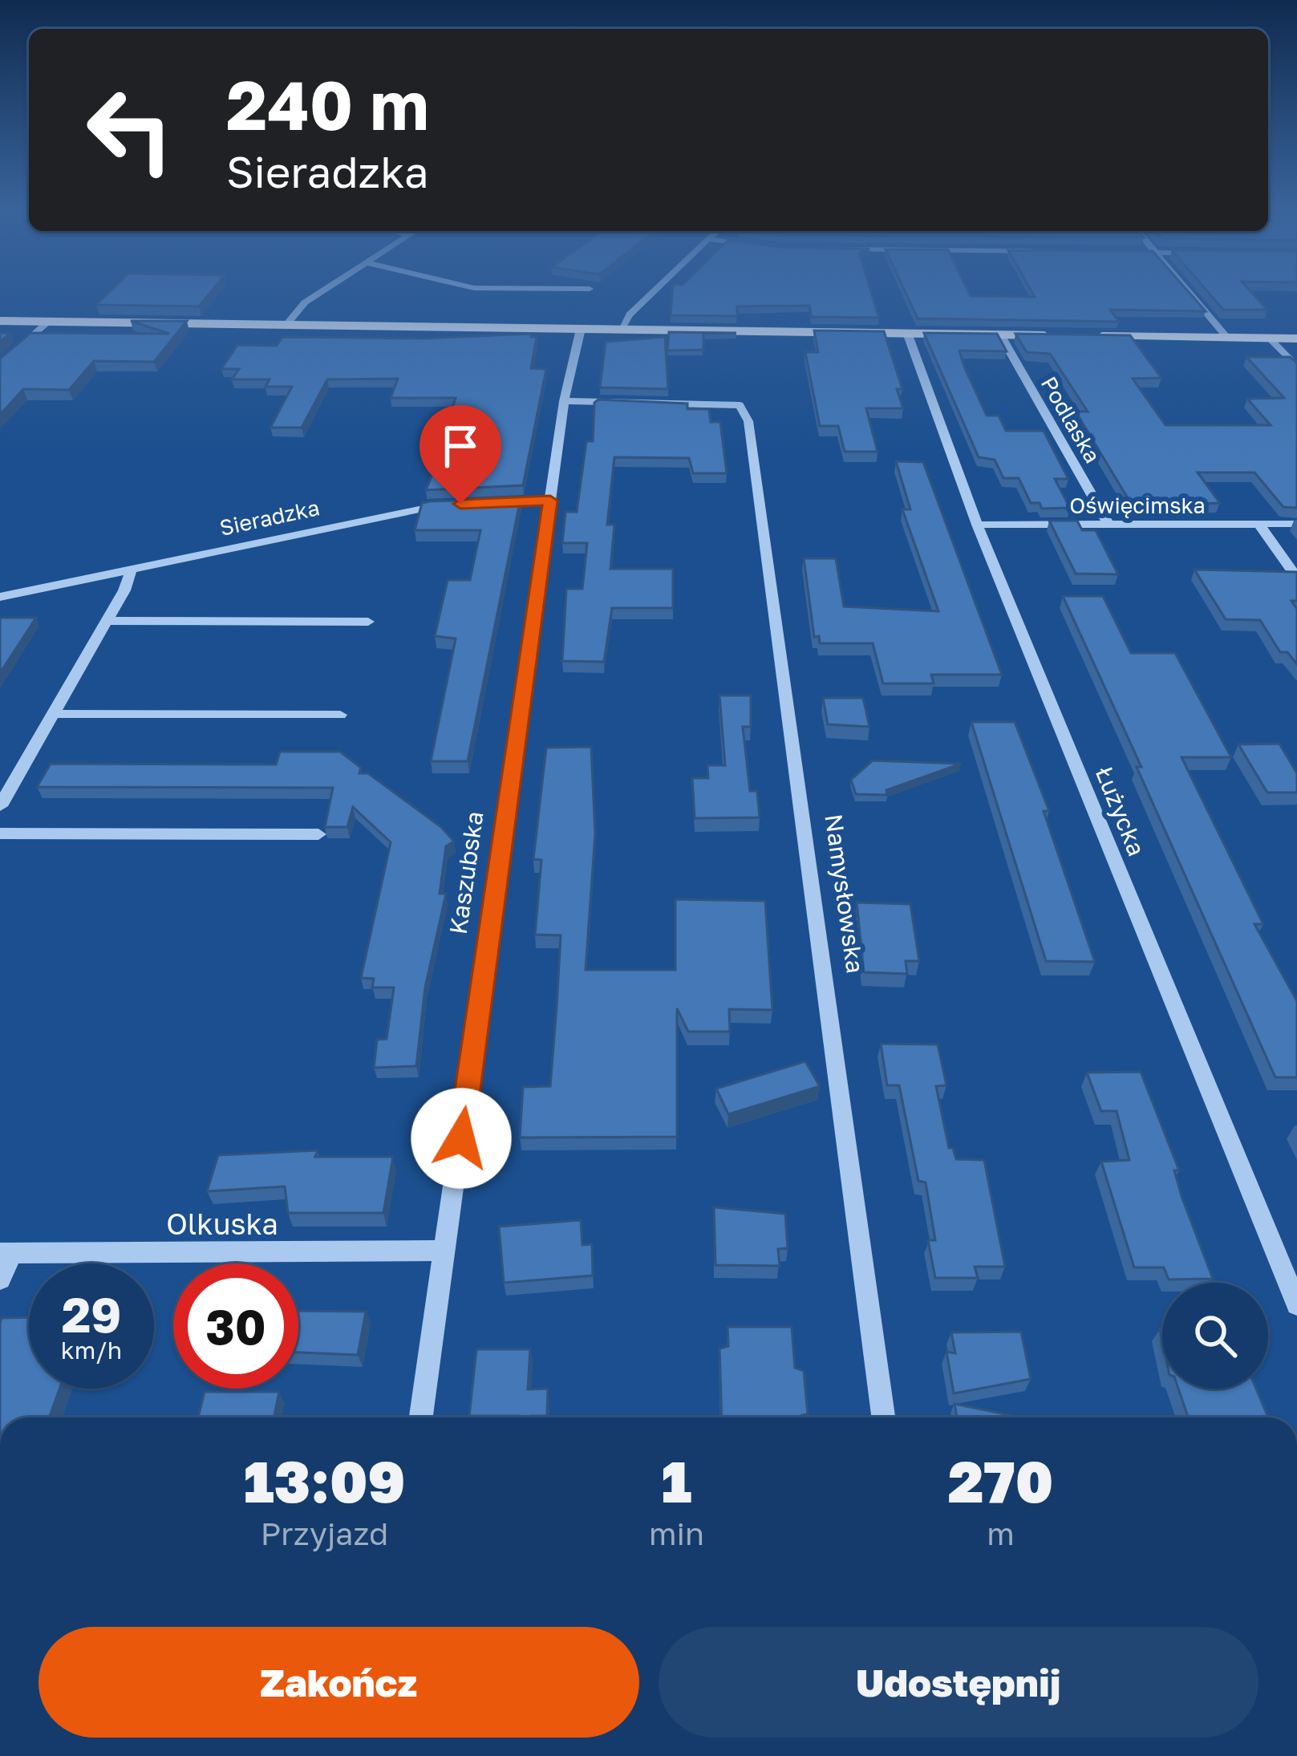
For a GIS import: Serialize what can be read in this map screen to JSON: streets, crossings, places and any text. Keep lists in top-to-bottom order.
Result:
{
  "streets": {
    "street": [
      "Podlaska",
      "Oświęcimska",
      "Sieradzka",
      "Łużycka",
      "Kaszubska",
      "Namysłowska",
      "Olkuska"
    ]
  },
  "crossings": [
    ["Podlaska", "Oświęcimska"],
    ["Oświęcimska", "Łużycka"],
    ["Kaszubska", "Namysłowska"],
    ["Kaszubska", "Olkuska"]
  ],
  "page": {
    "turn": ["240 m", "Sieradzka"],
    "speed": "29 km/h",
    "limit": "30",
    "eta": [
      "13:09",
      "Przyjazd",
      "1",
      "min",
      "270",
      "m"
    ],
    "buttons": ["Zakończ", "Udostępnij"]
  }
}
